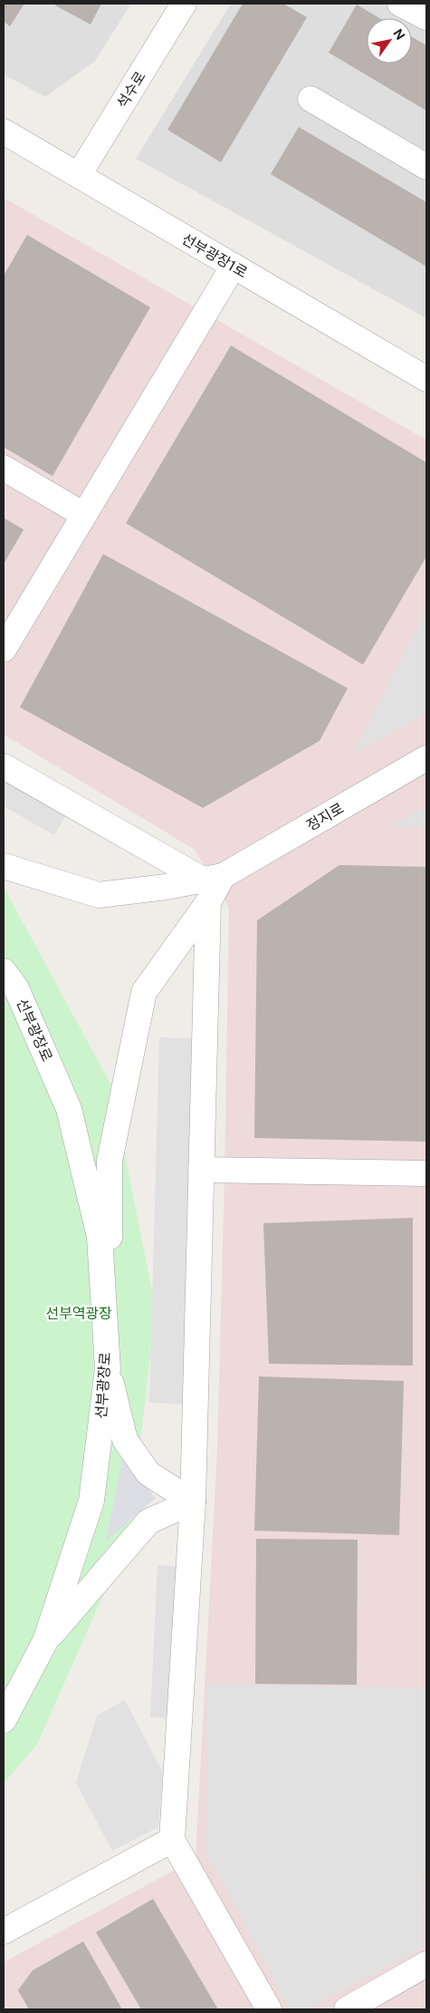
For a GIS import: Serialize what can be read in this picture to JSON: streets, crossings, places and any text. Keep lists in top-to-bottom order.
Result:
{
  "streets": {
    "street": [
      "석수로",
      "선부광장1로",
      "정지로",
      "선부광장로"
    ]
  },
  "crossings": [
    ["석수로", "선부광장1로"]
  ],
  "parks": ["선부역광장"],
  "north": "top right"
}
